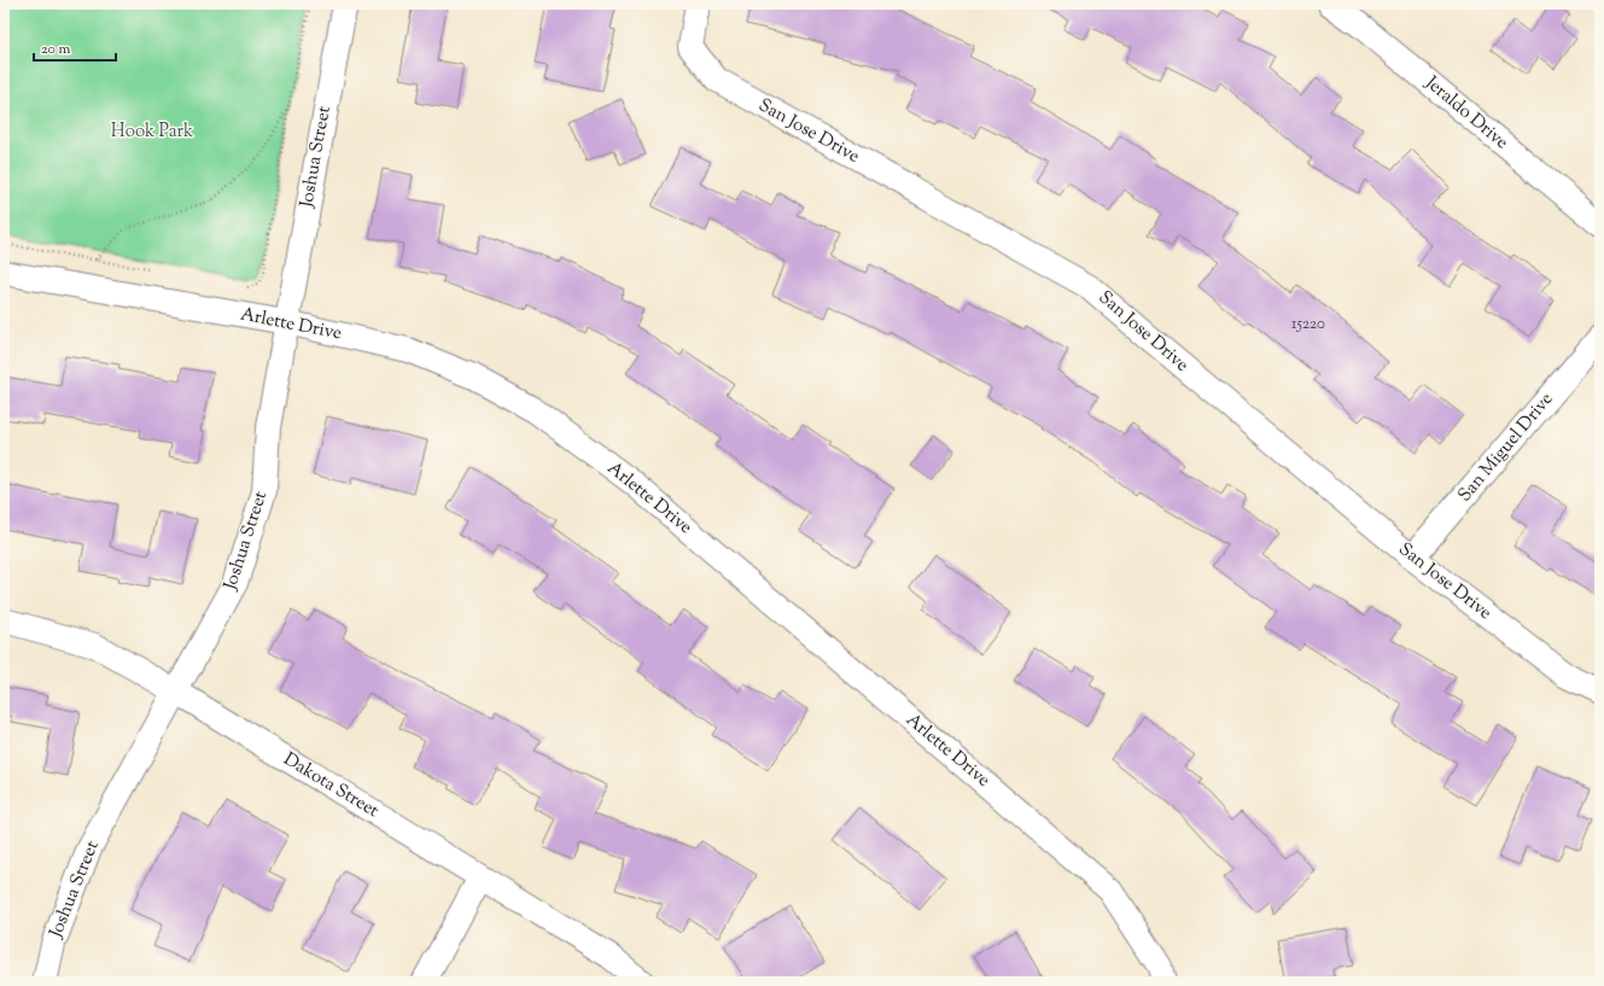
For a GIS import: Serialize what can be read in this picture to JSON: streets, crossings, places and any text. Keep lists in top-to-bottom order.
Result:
{
  "streets": {
    "street": [
      "Jeraldo Drive",
      "San Jose Drive",
      "Joshua Street",
      "Arlette Drive",
      "San Miguel Drive",
      "Dakota Street"
    ]
  },
  "crossings": [
    ["San Jose Drive", "San Miguel Drive"],
    ["Joshua Street", "Arlette Drive"],
    ["Joshua Street", "Dakota Street"]
  ],
  "parks": ["Hook Park"],
  "house_numbers": ["15220"],
  "scale_bar": "20 m"
}
